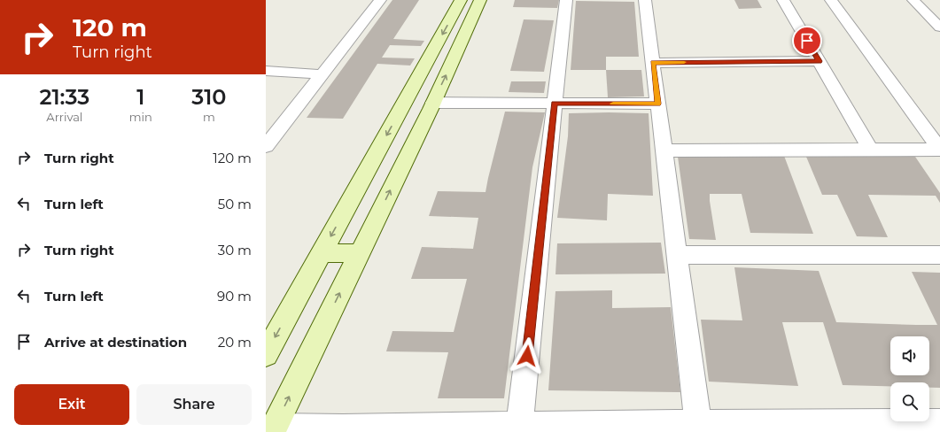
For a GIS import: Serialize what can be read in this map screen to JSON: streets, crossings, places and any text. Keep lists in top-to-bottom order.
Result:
{
  "page": {
    "turn": ["120 m", "Turn right"],
    "eta": [
      "21:33",
      "Arrival",
      "1",
      "min",
      "310",
      "m"
    ],
    "list": [
      {
        "name": "Turn right",
        "value": "120 m"
      },
      {
        "name": "Turn left",
        "value": "50 m"
      },
      {
        "name": "Turn right",
        "value": "30 m"
      },
      {
        "name": "Turn left",
        "value": "90 m"
      },
      {
        "name": "Arrive at destination",
        "value": "20 m"
      }
    ],
    "buttons": ["Exit", "Share"]
  }
}
